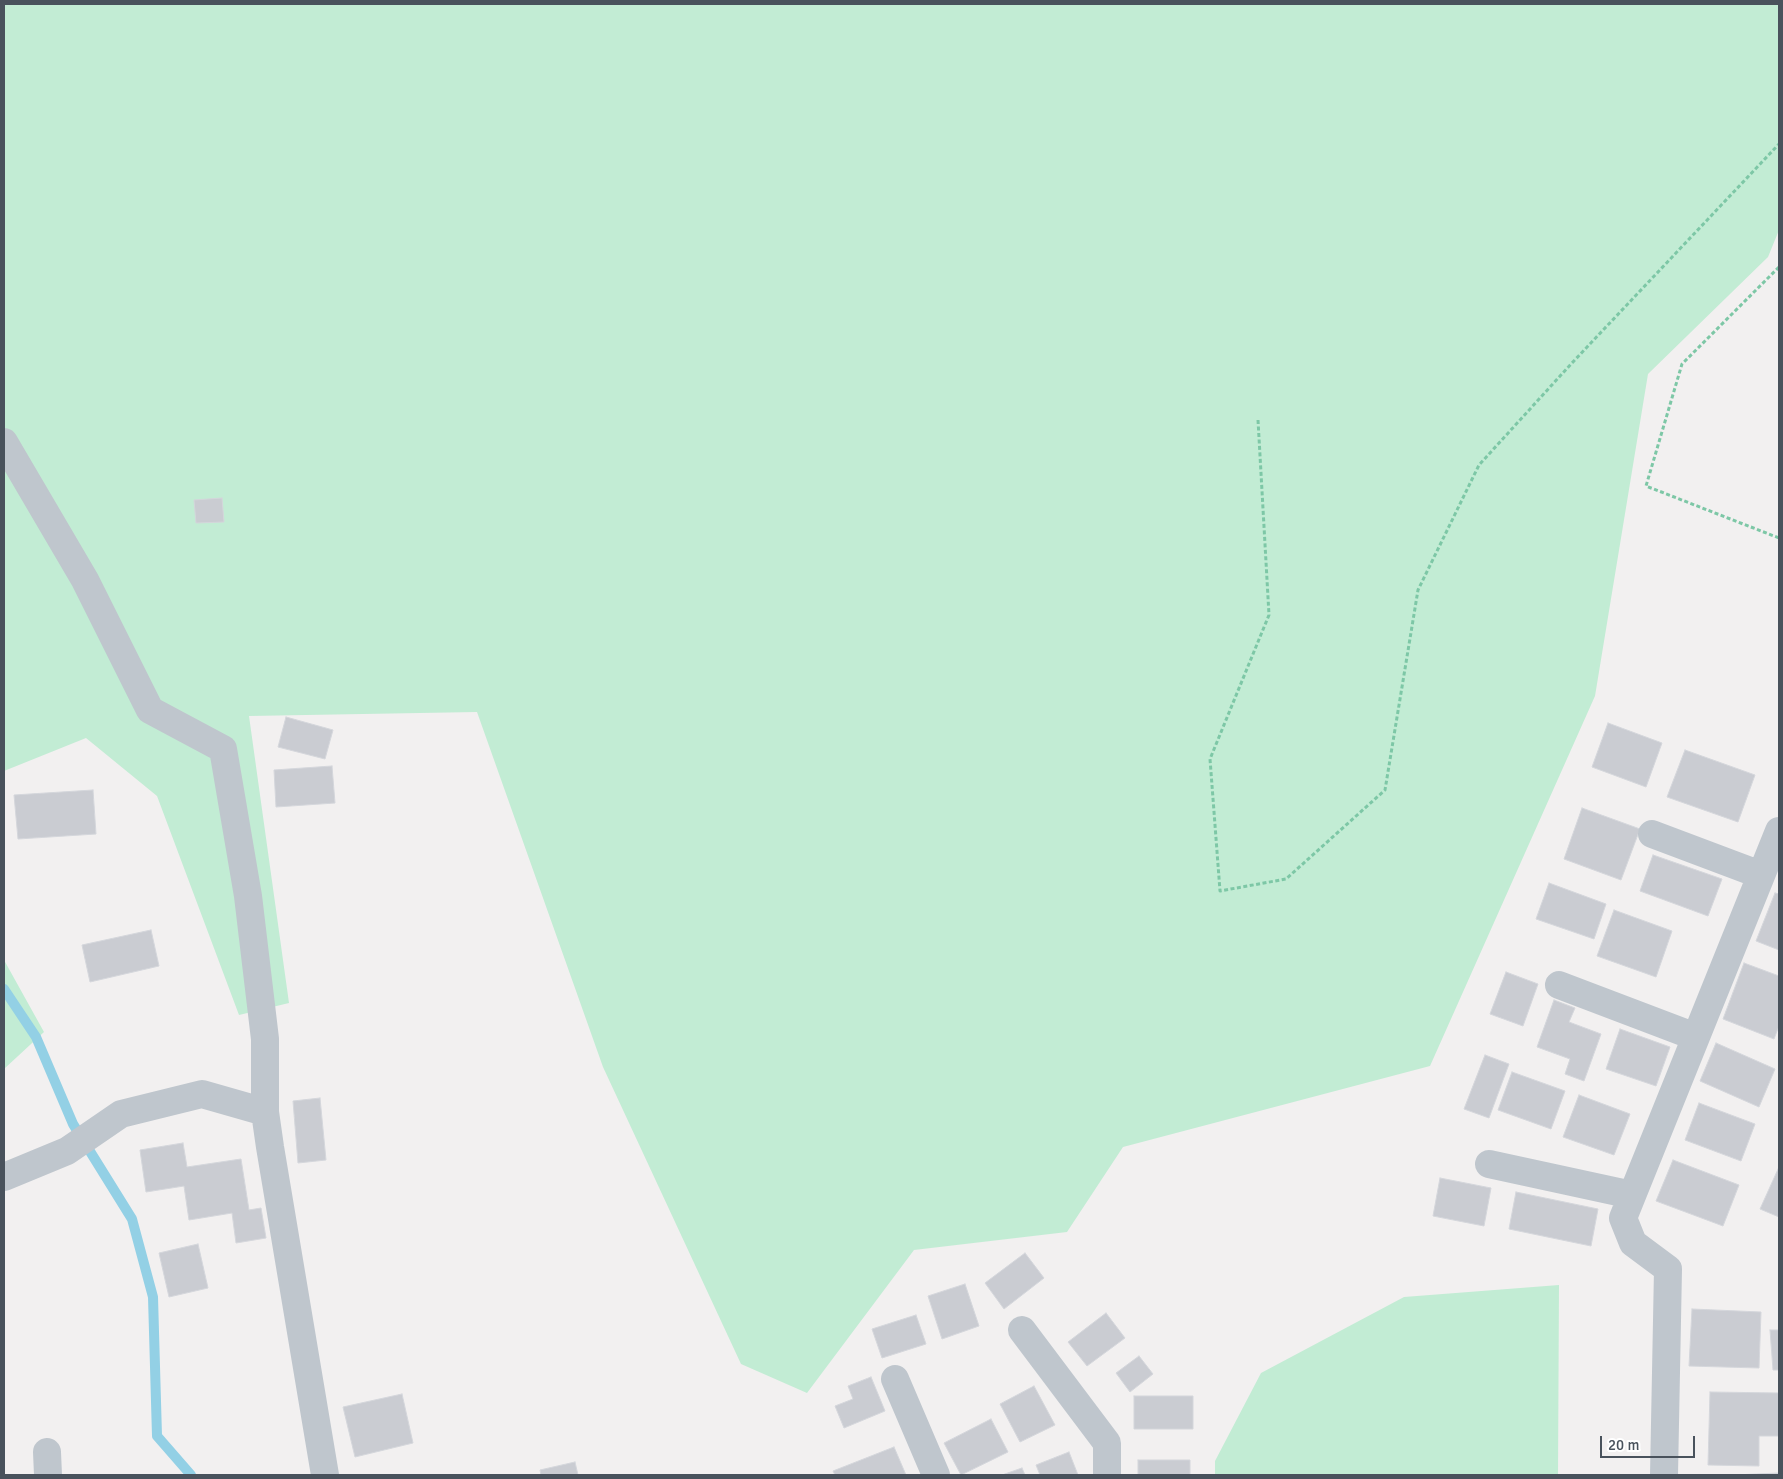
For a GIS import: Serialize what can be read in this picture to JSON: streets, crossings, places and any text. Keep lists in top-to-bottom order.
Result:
{
  "scale_bar": "20 m"
}
